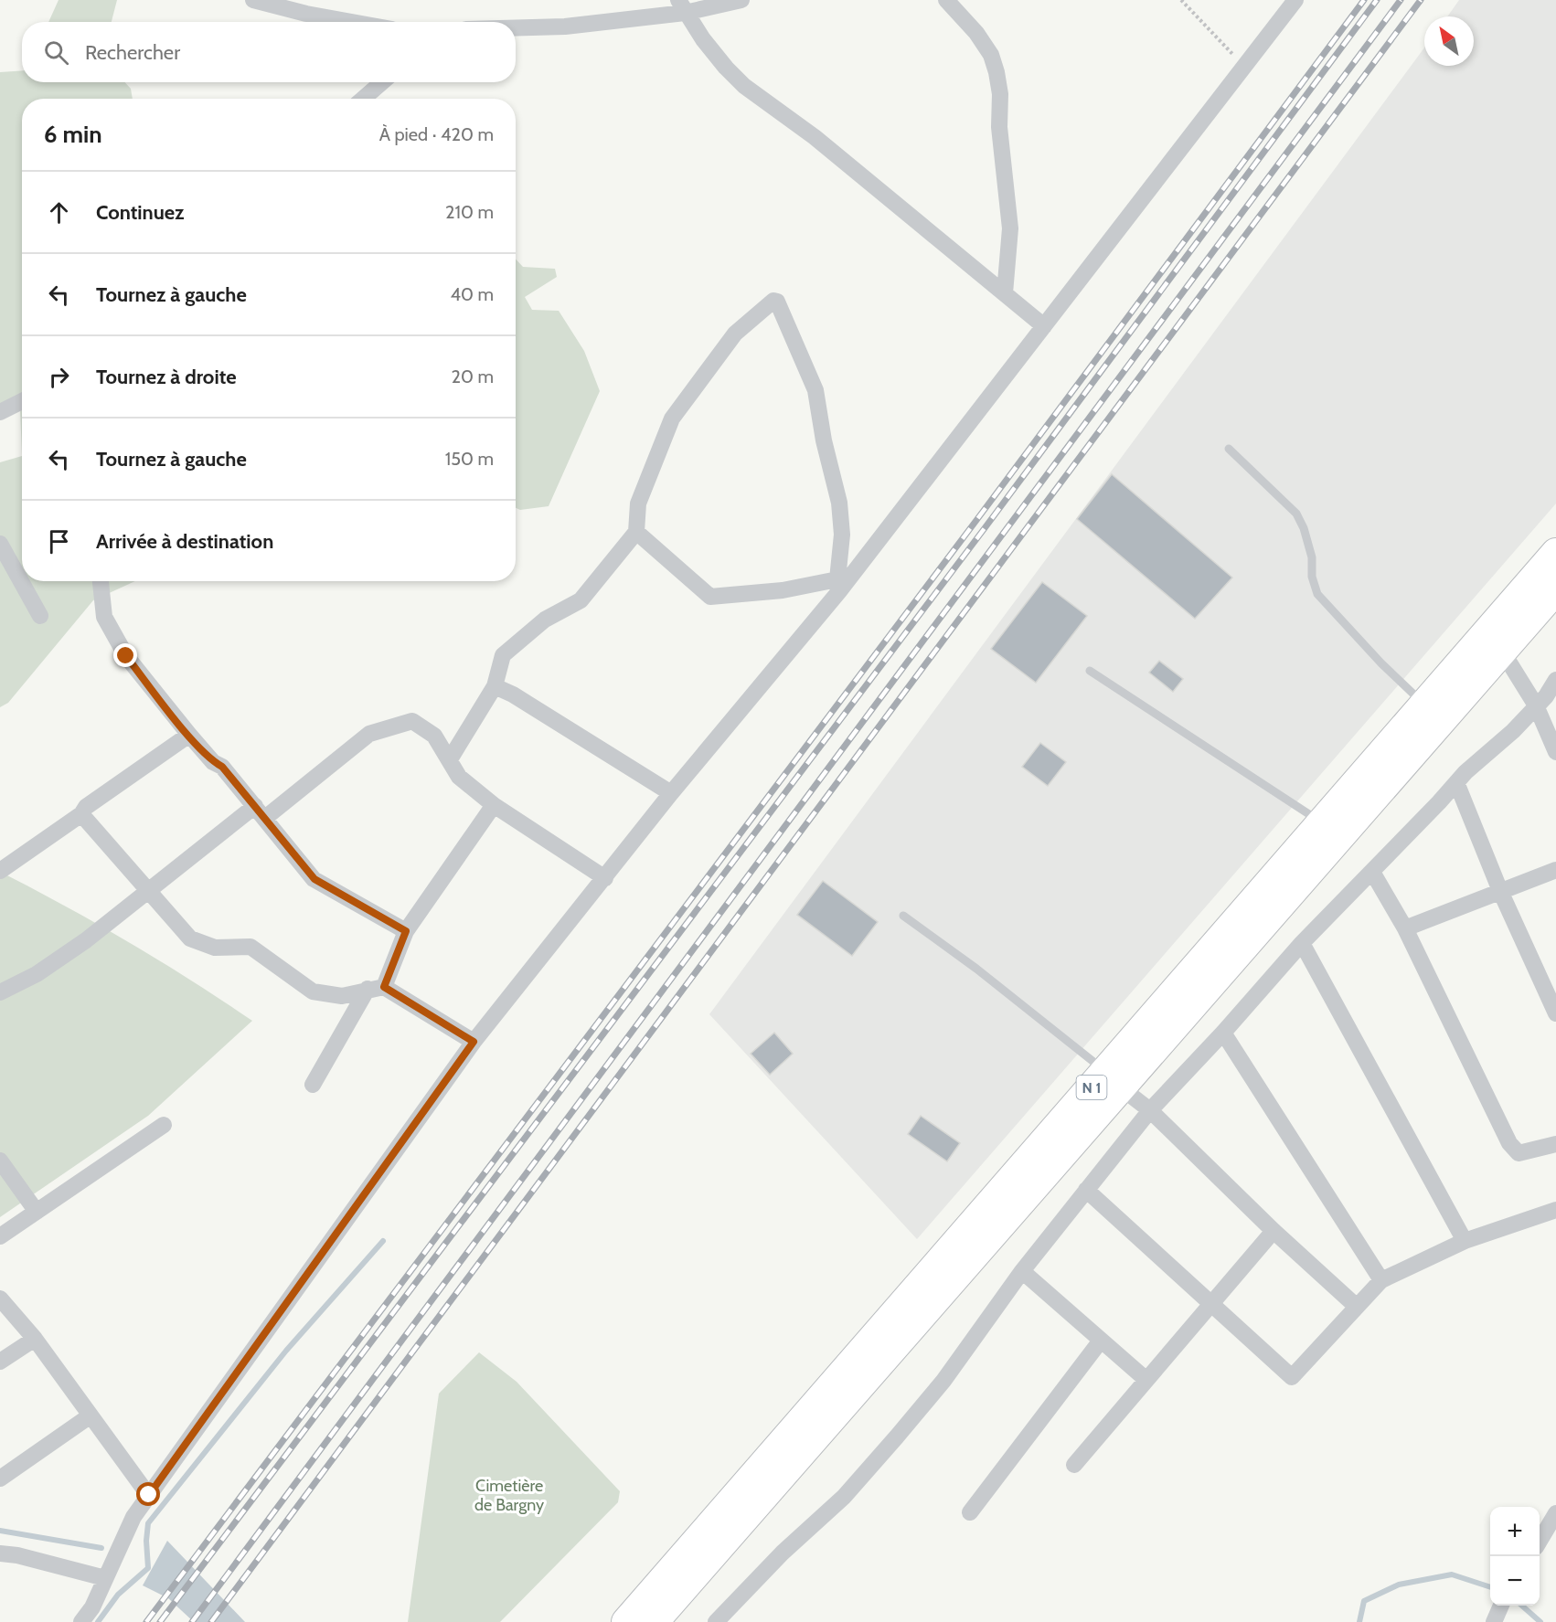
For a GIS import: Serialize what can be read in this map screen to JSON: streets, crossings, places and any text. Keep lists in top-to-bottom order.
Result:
{
  "streets": {
    "highway": ["N 1"]
  },
  "parks": ["Cimetière de Bargny"],
  "north": "top left",
  "page": {
    "search": "Rechercher",
    "heading": ["6 min", "À pied · 420 m"],
    "list": [
      ["Continuez", "210 m"],
      ["Tournez à gauche", "40 m"],
      ["Tournez à droite", "20 m"],
      ["Tournez à gauche", "150 m"],
      "Arrivée à destination"
    ],
    "map_buttons": ["+", "−"]
  }
}
